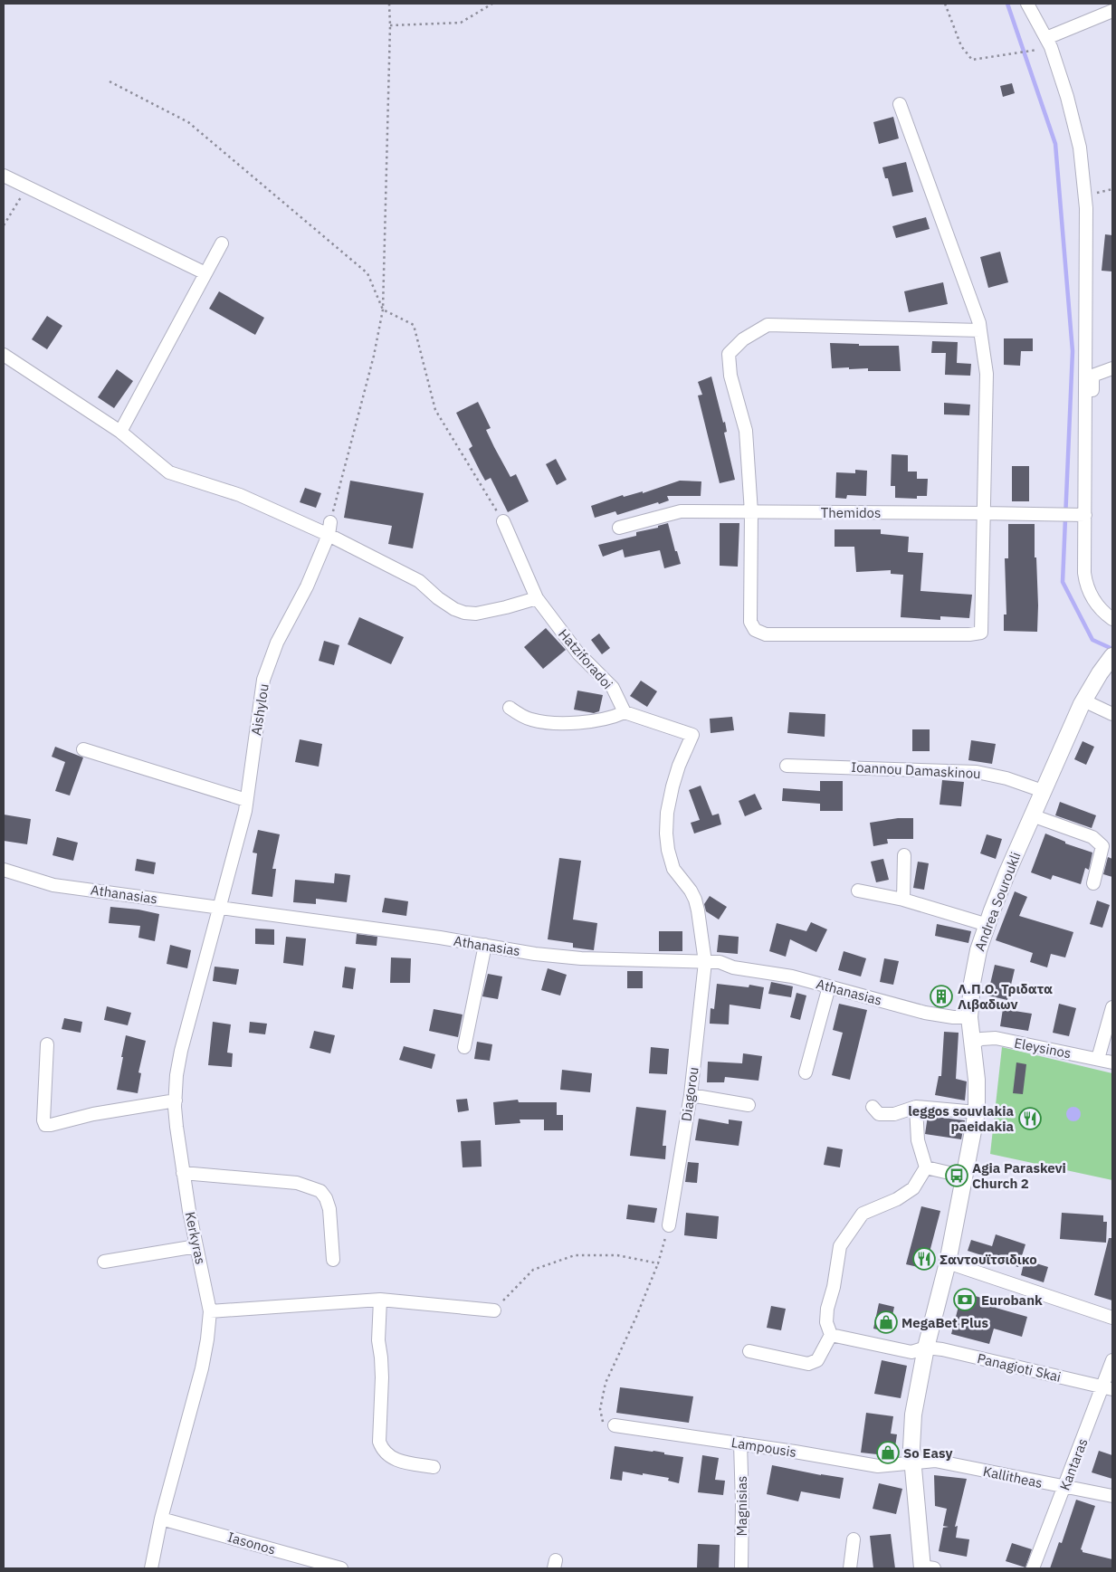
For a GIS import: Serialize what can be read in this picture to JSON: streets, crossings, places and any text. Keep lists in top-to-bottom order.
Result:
{
  "streets": {
    "main road": ["Andrea Souroukli"],
    "street": [
      "Themidos",
      "Hatziforadoi",
      "Aishylou",
      "Ioannou Damaskinou",
      "Athanasias",
      "Eleysinos",
      "Diagorou",
      "Kerkyras",
      "Panagioti Skai",
      "Lampousis",
      "Kantaras",
      "Kallitheas",
      "Magnisias",
      "Iasonos"
    ]
  },
  "crossings": [
    ["Aishylou", "Athanasias"],
    ["Aishylou", "Kerkyras"],
    ["Ioannou Damaskinou", "Andrea Souroukli"],
    ["Athanasias", "Andrea Souroukli"],
    ["Athanasias", "Diagorou"],
    ["Athanasias", "Kerkyras"],
    ["Andrea Souroukli", "Eleysinos"],
    ["Andrea Souroukli", "Panagioti Skai"],
    ["Andrea Souroukli", "Lampousis"],
    ["Andrea Souroukli", "Kallitheas"],
    ["Kerkyras", "Iasonos"],
    ["Panagioti Skai", "Kantaras"],
    ["Lampousis", "Kallitheas"],
    ["Lampousis", "Magnisias"],
    ["Kantaras", "Kallitheas"]
  ],
  "places": {
    "building": ["Λ.Π.Ο. Τριδατα Λιβαδιων"],
    "restaurant": ["leggos souvlakia paeidakia", "Σαντουϊτσιδικο"],
    "bus stop": ["Agia Paraskevi Church 2"],
    "bank": ["Eurobank"],
    "shop": ["MegaBet Plus", "So Easy"]
  }
}
